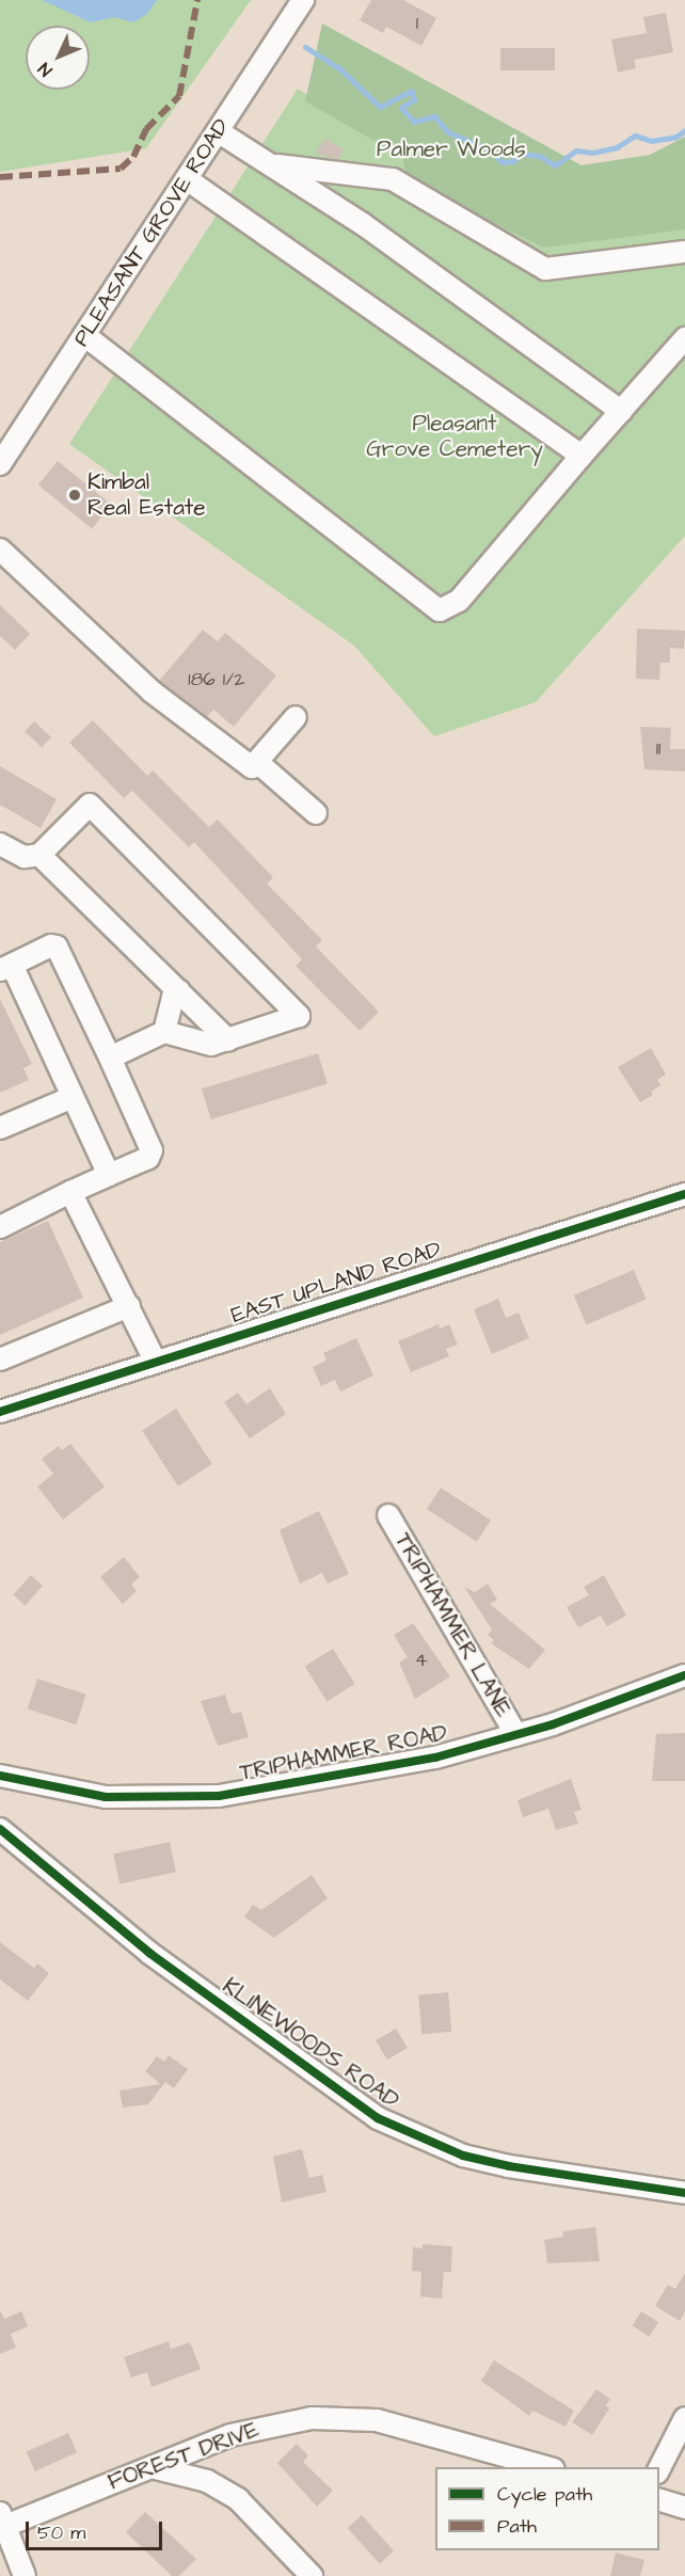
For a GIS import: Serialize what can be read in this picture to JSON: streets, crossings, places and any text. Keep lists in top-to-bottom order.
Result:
{
  "streets": {
    "street": [
      "PLEASANT GROVE ROAD",
      "EAST UPLAND ROAD",
      "TRIPHAMMER LANE",
      "TRIPHAMMER ROAD",
      "KLINEWOODS ROAD",
      "FOREST DRIVE"
    ]
  },
  "crossings": [
    ["TRIPHAMMER LANE", "TRIPHAMMER ROAD"]
  ],
  "parks": ["Palmer Woods", "Pleasant Grove Cemetery"],
  "places": ["Kimbal Real Estate"],
  "house_numbers": [
    "1",
    "186 1/2",
    "11",
    "4"
  ],
  "legend": ["Cycle path", "Path"],
  "scale_bar": "50 m",
  "north": "bottom left"
}
